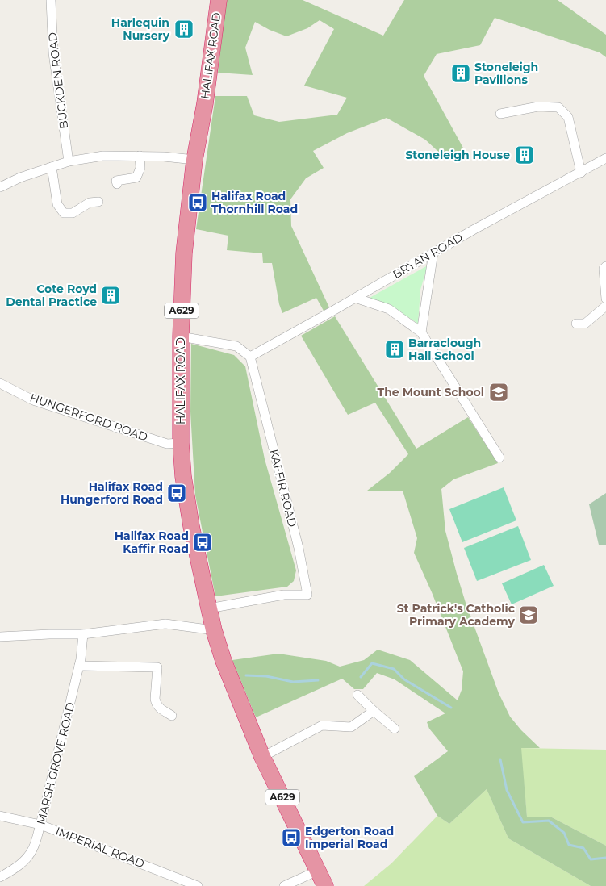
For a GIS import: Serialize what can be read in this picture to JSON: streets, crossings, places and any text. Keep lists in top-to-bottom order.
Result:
{
  "streets": {
    "highway": ["HALIFAX ROAD", "A629"],
    "street": [
      "BUCKDEN ROAD",
      "BRYAN ROAD",
      "HUNGERFORD ROAD",
      "KAFFIR ROAD",
      "MARSH GROVE ROAD",
      "IMPERIAL ROAD"
    ]
  },
  "crossings": [
    ["HALIFAX ROAD", "A629"],
    ["HALIFAX ROAD", "HUNGERFORD ROAD"],
    ["HALIFAX ROAD", "KAFFIR ROAD"],
    ["BRYAN ROAD", "KAFFIR ROAD"],
    ["MARSH GROVE ROAD", "IMPERIAL ROAD"]
  ],
  "places": {
    "building": [
      "Harlequin Nursery",
      "Stoneleigh Pavilions",
      "Stoneleigh House",
      "Cote Royd Dental Practice",
      "Barraclough Hall School"
    ],
    "bus stop": [
      "Halifax Road Thornhill Road",
      "Halifax Road Hungerford Road",
      "Halifax Road Kaffir Road",
      "Edgerton Road Imperial Road"
    ],
    "school or university": ["The Mount School", "St Patrick's Catholic Primary Academy"]
  }
}
